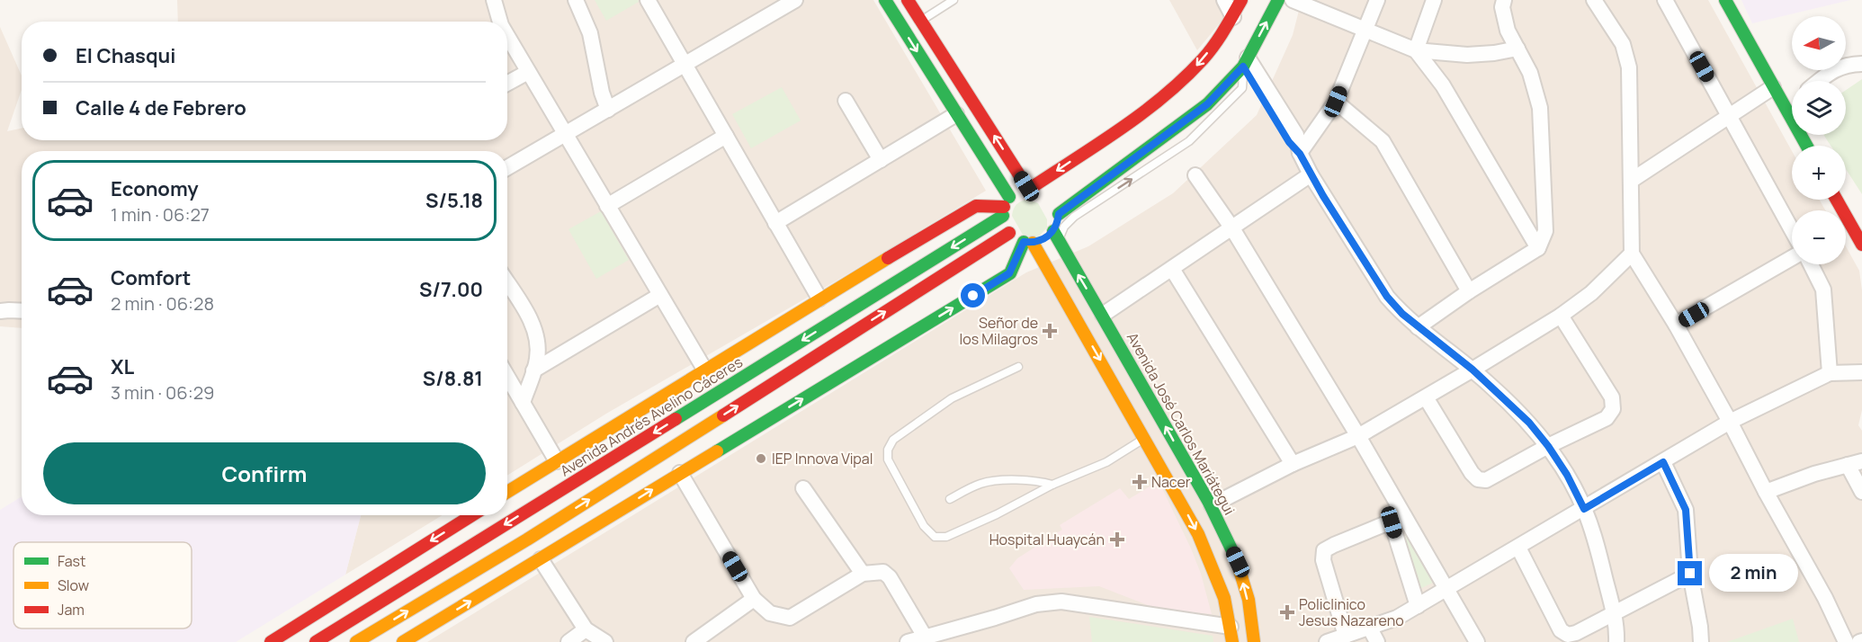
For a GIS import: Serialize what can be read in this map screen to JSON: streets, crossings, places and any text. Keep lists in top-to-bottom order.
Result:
{
  "streets": {
    "street": ["Avenida Andrés Avelino Cáceres", "Avenida José Carlos Mariátegui"]
  },
  "crossings": [
    ["Avenida Andrés Avelino Cáceres", "Avenida José Carlos Mariátegui"]
  ],
  "places": {
    "health": [
      "Señor de los Milagros",
      "Nacer",
      "Hospital Huaycán",
      "Policlinico Jesus Nazareno"
    ],
    "other": ["IEP Innova Vipal"]
  },
  "legend": ["Fast", "Slow", "Jam"],
  "north": "left",
  "page": {
    "map_buttons": ["+", "−"],
    "banner": ["El Chasqui", "Calle 4 de Febrero"],
    "list": [
      {
        "name": "Economy",
        "note": "1 min · 06:27",
        "value": "S/5.18"
      },
      {
        "name": "Comfort",
        "note": "2 min · 06:28",
        "value": "S/7.00"
      },
      {
        "name": "XL",
        "note": "3 min · 06:29",
        "value": "S/8.81"
      }
    ],
    "buttons": "Confirm",
    "bubble": "2 min"
  }
}
